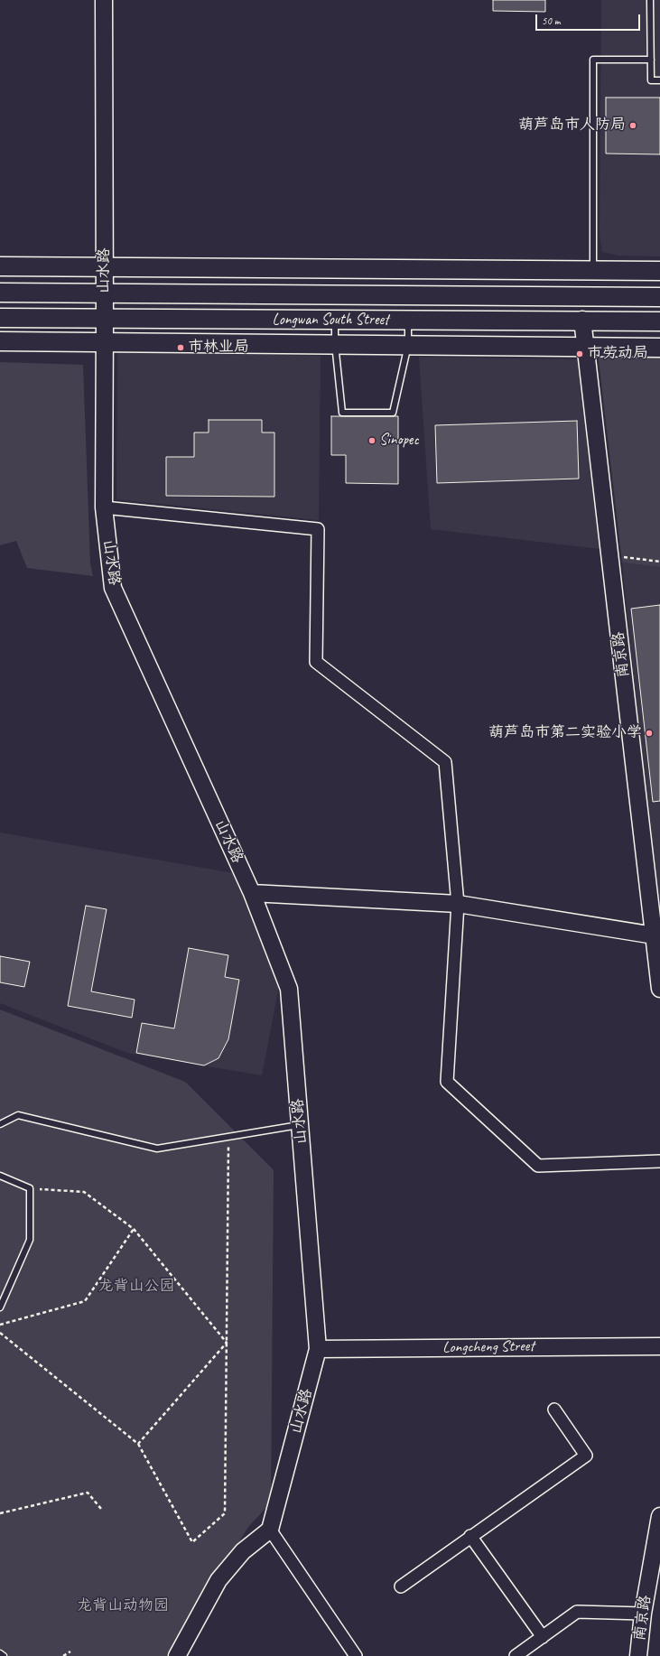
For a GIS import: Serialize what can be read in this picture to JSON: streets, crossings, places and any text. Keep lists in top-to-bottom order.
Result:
{
  "streets": {
    "main road": ["Longwan South Street"],
    "street": ["山水路", "南京路", "Longcheng Street"]
  },
  "crossings": [
    ["山水路", "Longwan South Street"],
    ["山水路", "Longcheng Street"],
    ["Longwan South Street", "南京路"]
  ],
  "parks": ["龙背山公园", "龙背山动物园"],
  "places": [
    "葫芦岛市人防局",
    "市林业局",
    "市劳动局",
    "Sinopec",
    "葫芦岛市第二实验小学"
  ],
  "scale_bar": "50 m"
}
